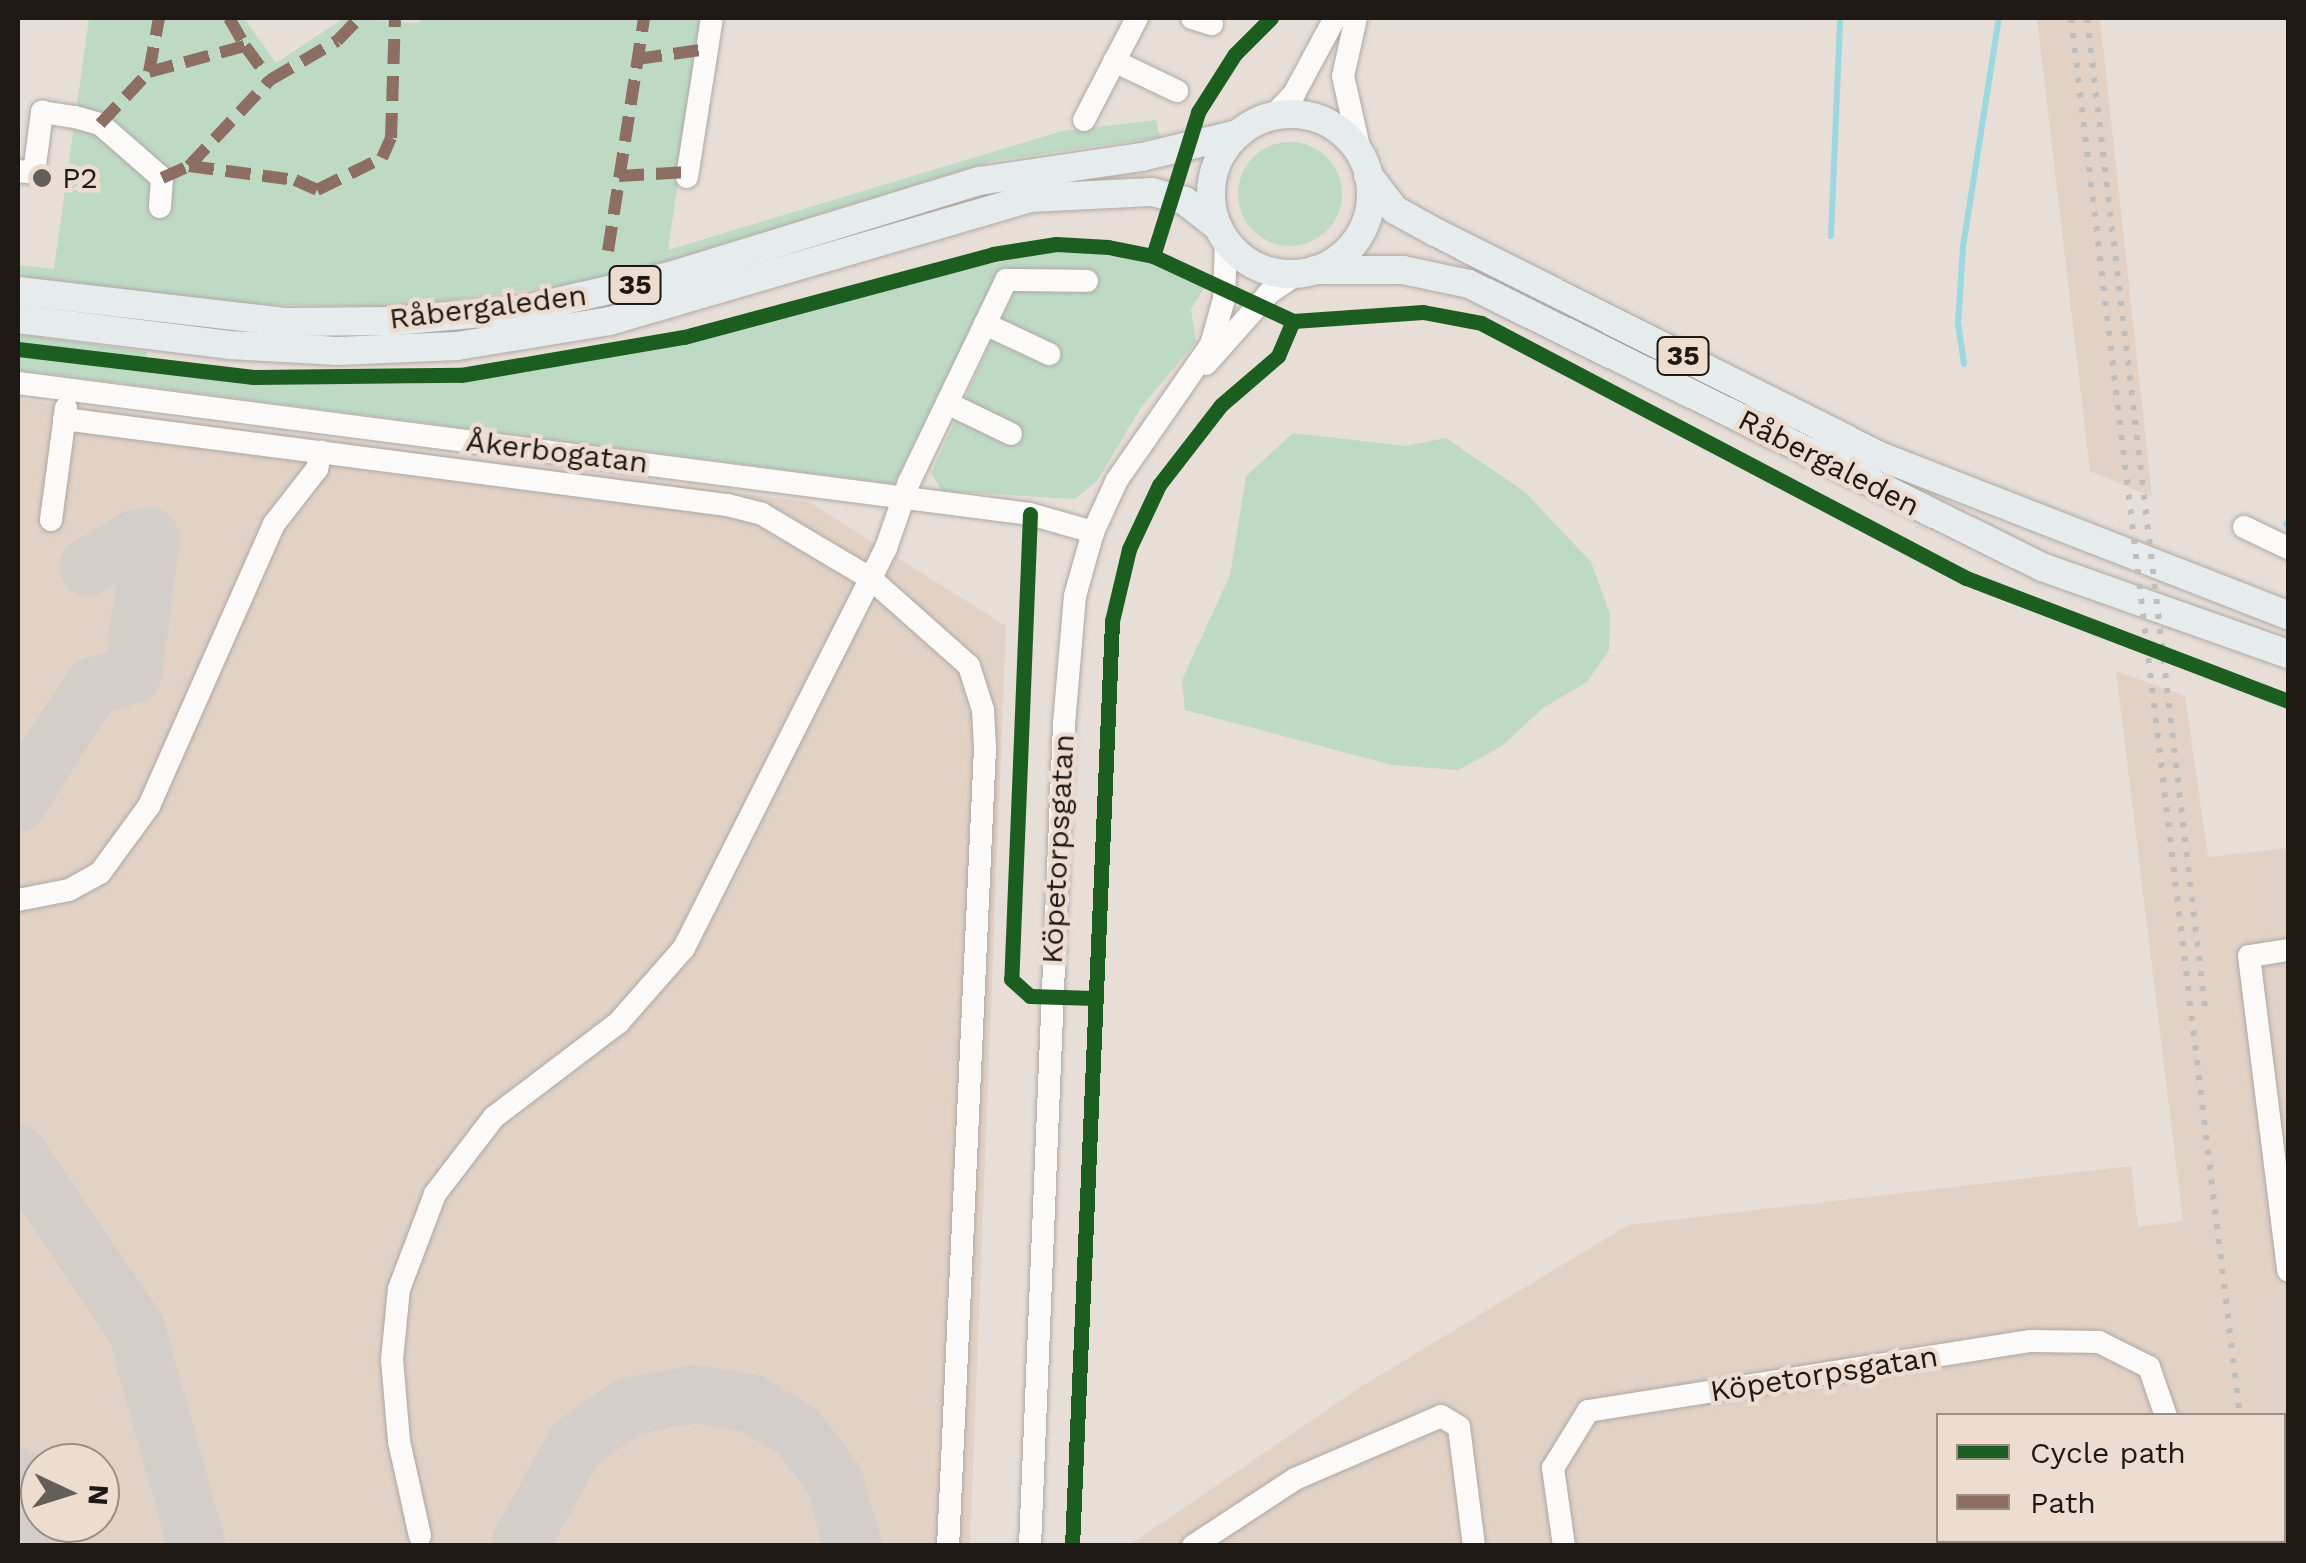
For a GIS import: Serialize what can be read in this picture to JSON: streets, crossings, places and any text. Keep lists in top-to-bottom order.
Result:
{
  "streets": {
    "main road": ["35", "Råbergaleden"],
    "street": ["Åkerbogatan", "Köpetorpsgatan"]
  },
  "crossings": [
    ["35", "Råbergaleden"],
    ["35", "Köpetorpsgatan"],
    ["Råbergaleden", "Köpetorpsgatan"],
    ["Åkerbogatan", "Köpetorpsgatan"]
  ],
  "places": ["P2"],
  "legend": ["Cycle path", "Path"],
  "north": "right"
}
